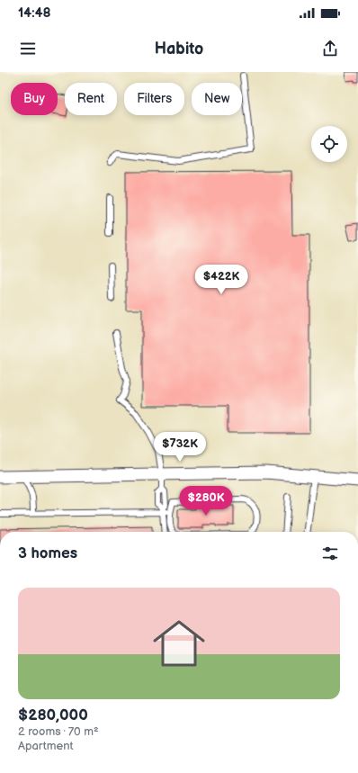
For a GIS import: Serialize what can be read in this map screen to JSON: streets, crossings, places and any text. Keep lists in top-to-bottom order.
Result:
{
  "page": {
    "status": "14:48",
    "header": "Habito",
    "chip": [
      "Buy",
      "Rent",
      "Filters",
      "New"
    ],
    "price": ["$422K", "$732K", "$280K"],
    "heading": "3 homes",
    "list": [
      {
        "name": "$280,000",
        "note": "2 rooms · 70 m² · Apartment"
      }
    ]
  }
}
